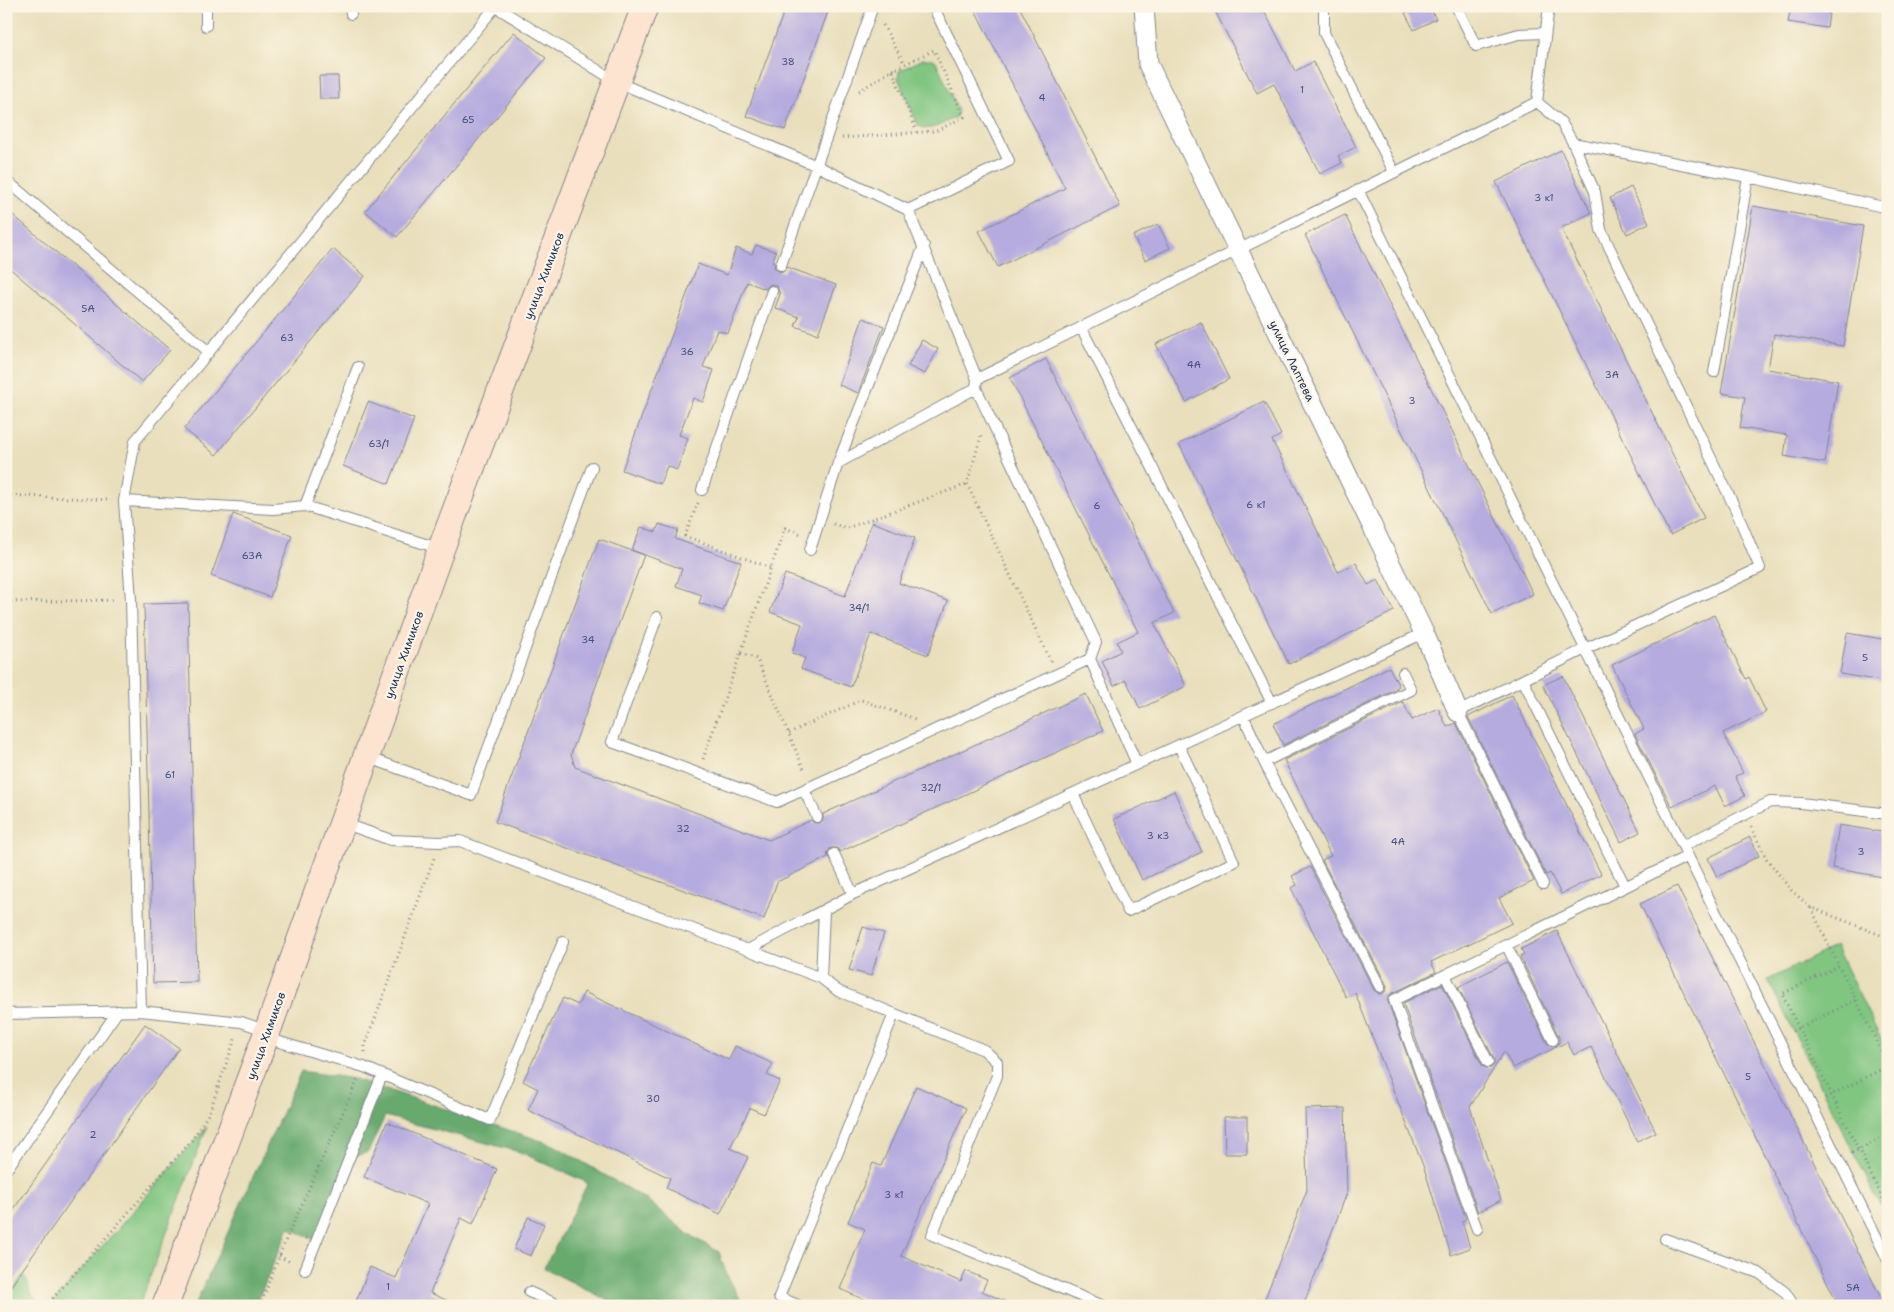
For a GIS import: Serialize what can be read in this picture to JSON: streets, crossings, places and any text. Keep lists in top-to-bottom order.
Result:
{
  "streets": {
    "main road": ["улица Химиков"],
    "street": ["улица Лаптева"]
  },
  "house_numbers": [
    "38",
    "1",
    "4",
    "65",
    "3 к1",
    "5А",
    "63",
    "36",
    "4А",
    "3А",
    "3",
    "63/1",
    "6 к1",
    "6",
    "63А",
    "34/1",
    "34",
    "5",
    "61",
    "32/1",
    "32",
    "3 к3",
    "4А",
    "3",
    "5",
    "30",
    "2",
    "3 к1",
    "1",
    "5А"
  ]
}
